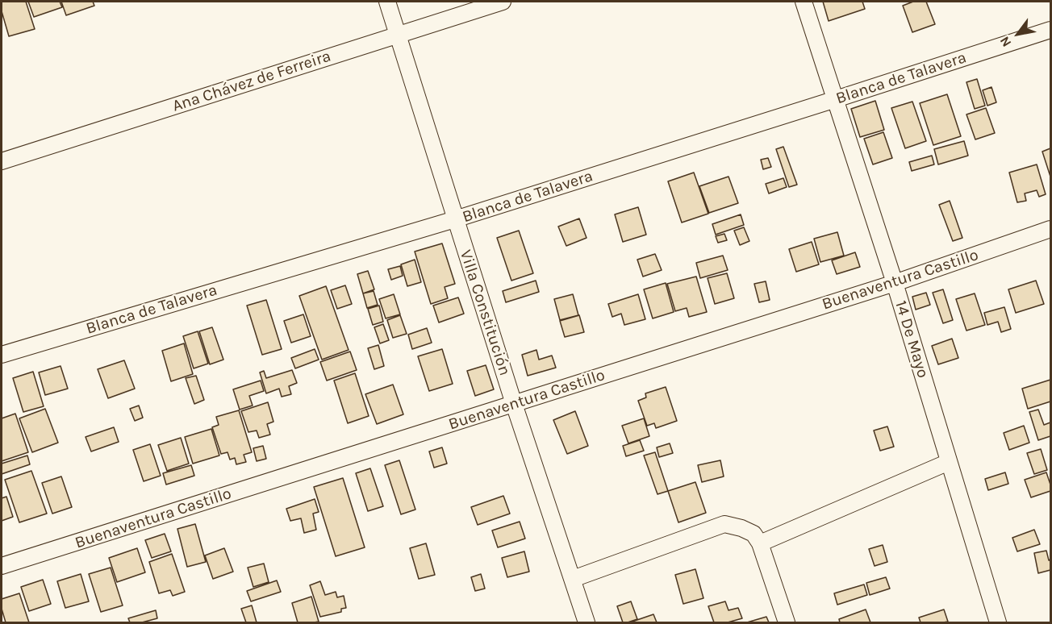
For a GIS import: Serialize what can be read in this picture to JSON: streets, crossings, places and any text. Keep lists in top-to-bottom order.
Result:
{
  "streets": {
    "street": [
      "Blanca de Talavera",
      "Ana Chávez de Ferreira",
      "Buenaventura Castillo",
      "Villa Constitución",
      "14 De Mayo"
    ]
  },
  "crossings": [
    ["Blanca de Talavera", "Villa Constitución"],
    ["Blanca de Talavera", "14 De Mayo"],
    ["Ana Chávez de Ferreira", "Villa Constitución"],
    ["Buenaventura Castillo", "Villa Constitución"],
    ["Buenaventura Castillo", "14 De Mayo"]
  ],
  "north": "bottom left"
}
